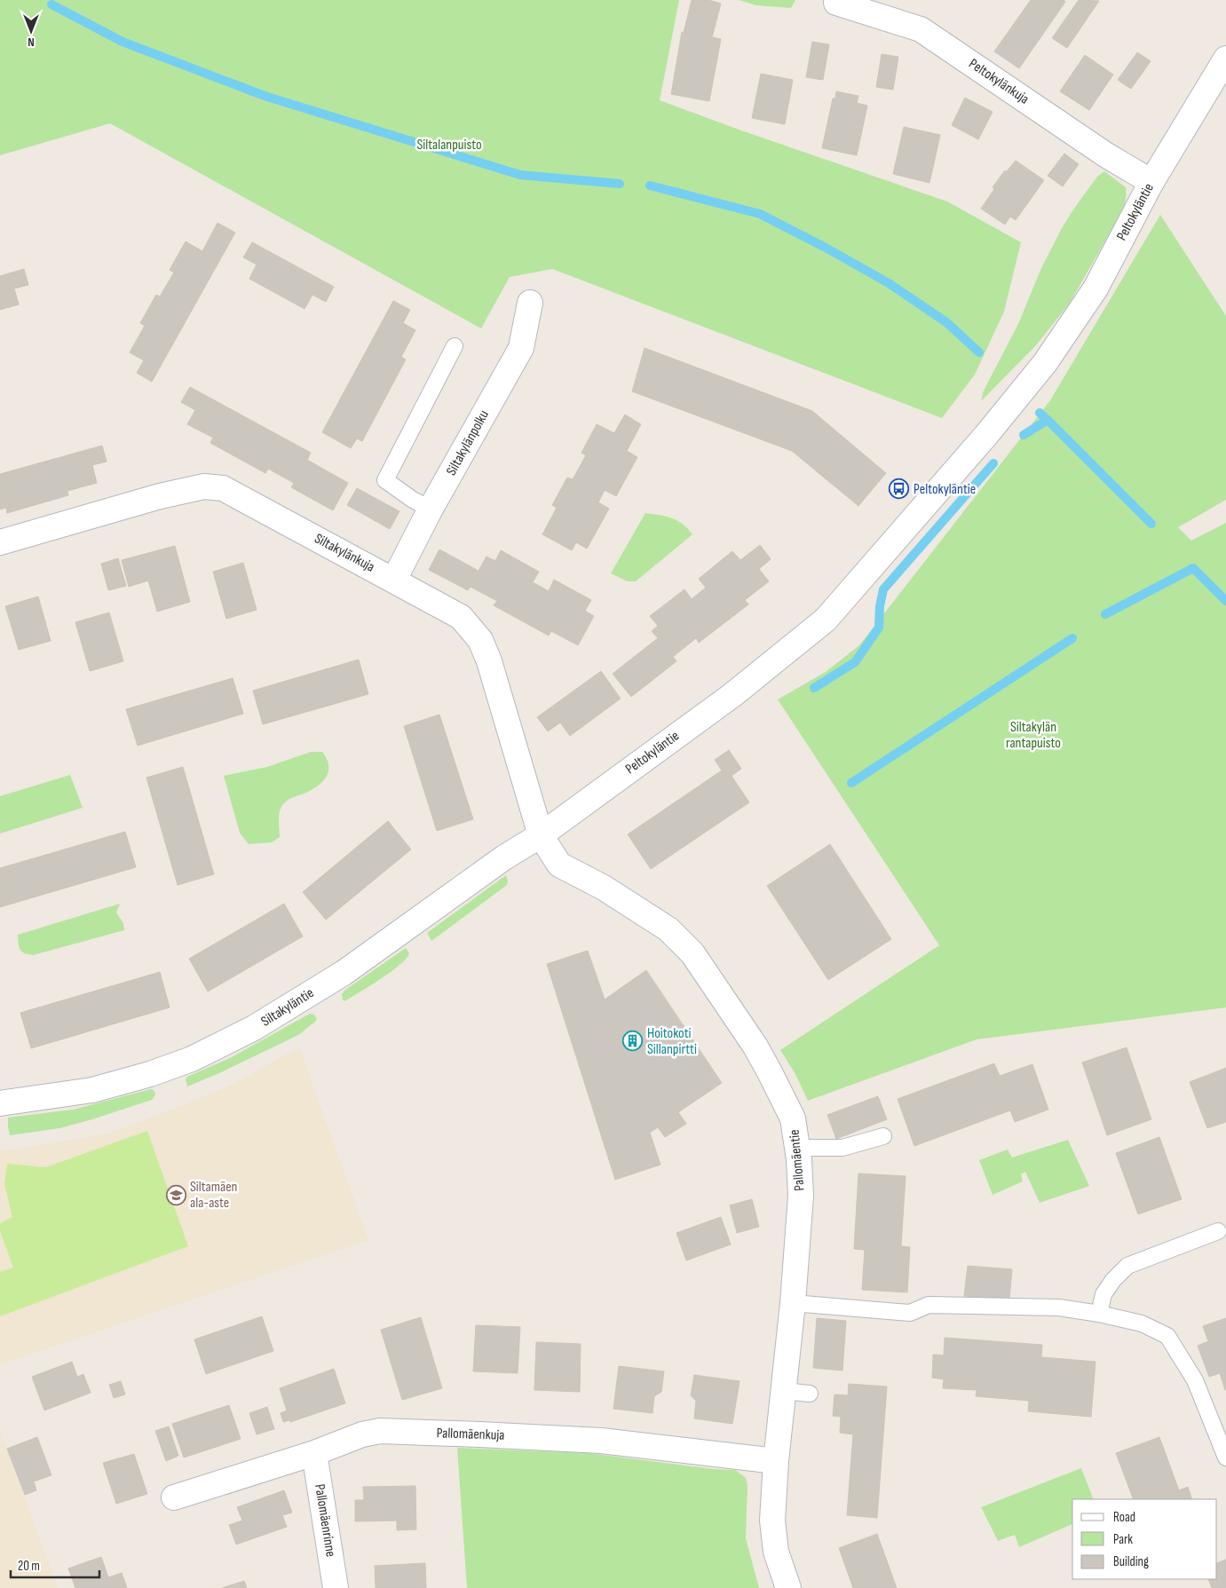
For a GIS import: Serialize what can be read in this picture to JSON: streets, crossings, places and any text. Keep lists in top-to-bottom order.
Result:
{
  "streets": {
    "street": [
      "Peltokylänkuja",
      "Peltokyläntie",
      "Siltakylänpolku",
      "Siltakylänkuja",
      "Siltakyläntie",
      "Pallomäentie",
      "Pallomäenkuja",
      "Pallomäenrinne"
    ]
  },
  "crossings": [
    ["Peltokylänkuja", "Peltokyläntie"],
    ["Peltokyläntie", "Siltakylänkuja"],
    ["Peltokyläntie", "Siltakyläntie"],
    ["Peltokyläntie", "Pallomäentie"],
    ["Siltakylänpolku", "Siltakylänkuja"],
    ["Siltakylänkuja", "Siltakyläntie"],
    ["Siltakylänkuja", "Pallomäentie"],
    ["Siltakyläntie", "Pallomäentie"],
    ["Pallomäentie", "Pallomäenkuja"],
    ["Pallomäenkuja", "Pallomäenrinne"]
  ],
  "parks": ["Siltalanpuisto", "Siltakylän rantapuisto"],
  "places": {
    "bus stop": ["Peltokyläntie"],
    "building": ["Hoitokoti Sillanpirtti"],
    "school or university": ["Siltamäen ala-aste"]
  },
  "legend": ["Road", "Park", "Building"],
  "scale_bar": "20 m",
  "north": "bottom"
}
